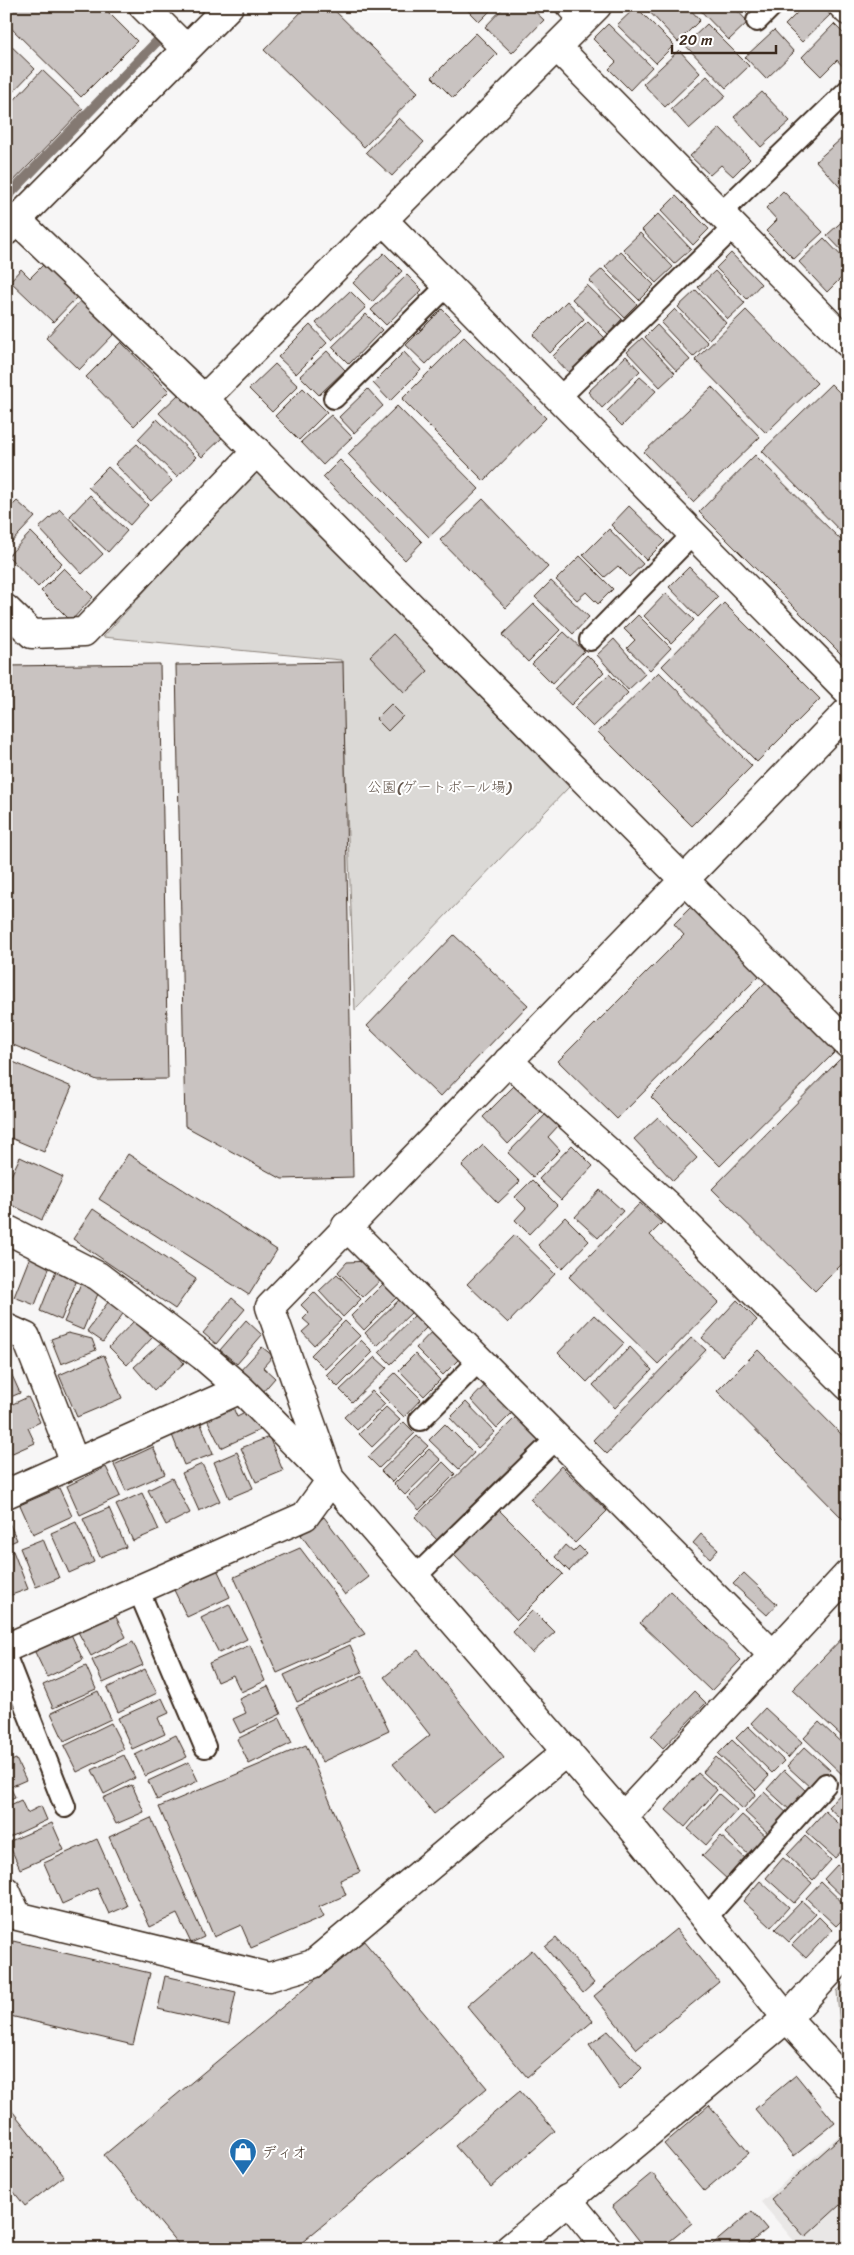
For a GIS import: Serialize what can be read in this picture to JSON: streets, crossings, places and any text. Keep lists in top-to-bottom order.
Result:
{
  "parks": ["公園(ゲートボール場)"],
  "places": {
    "shop": ["ディオ"]
  },
  "scale_bar": "20 m"
}
